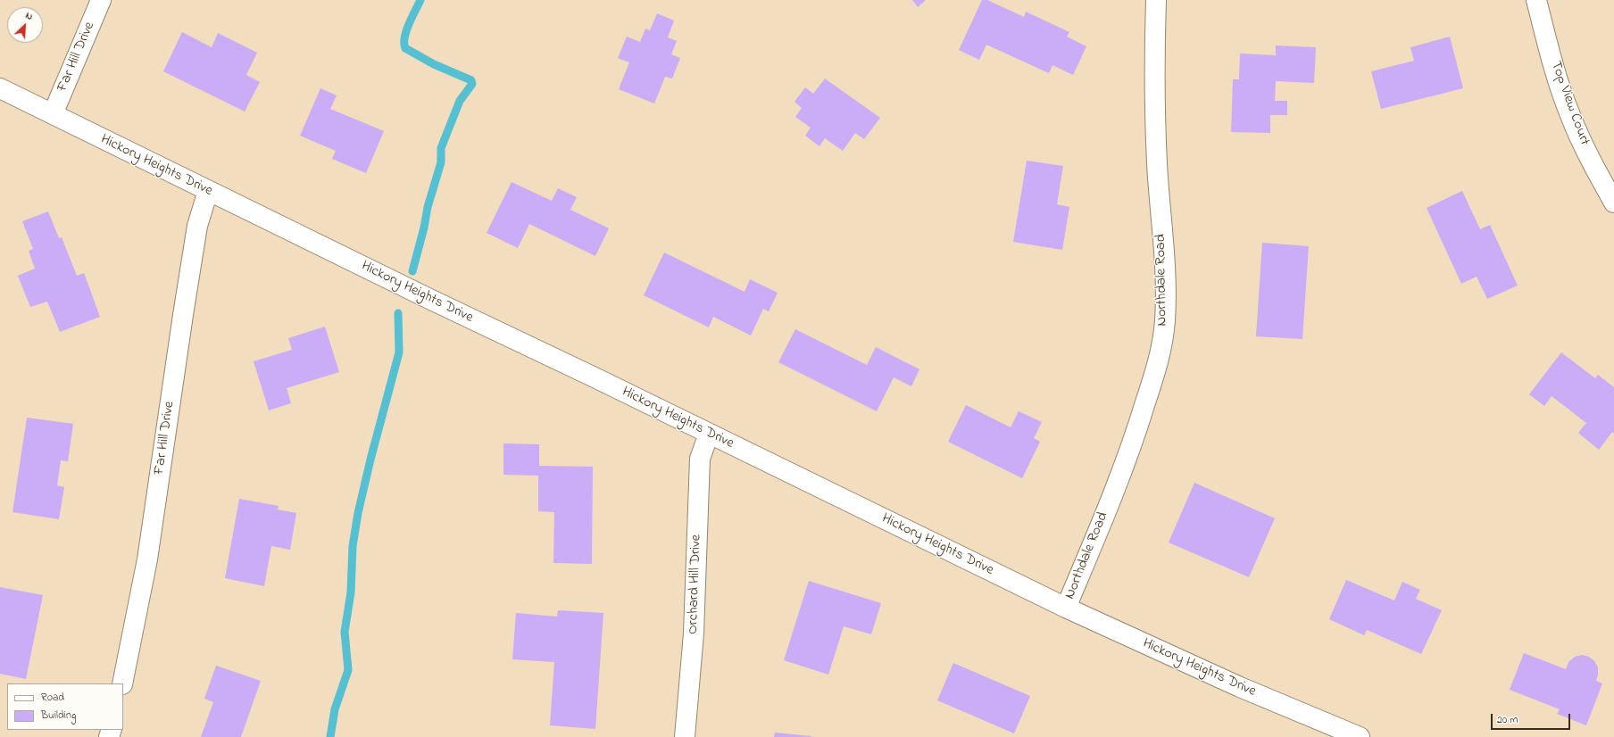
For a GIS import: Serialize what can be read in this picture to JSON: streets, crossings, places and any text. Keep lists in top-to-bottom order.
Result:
{
  "streets": {
    "street": [
      "Far Hill Drive",
      "Top View Court",
      "Hickory Heights Drive",
      "Northdale Road",
      "Orchard Hill Drive"
    ]
  },
  "crossings": [
    ["Far Hill Drive", "Hickory Heights Drive"],
    ["Hickory Heights Drive", "Northdale Road"],
    ["Hickory Heights Drive", "Orchard Hill Drive"]
  ],
  "legend": ["Road", "Building"],
  "scale_bar": "20 m",
  "north": "top right"
}
